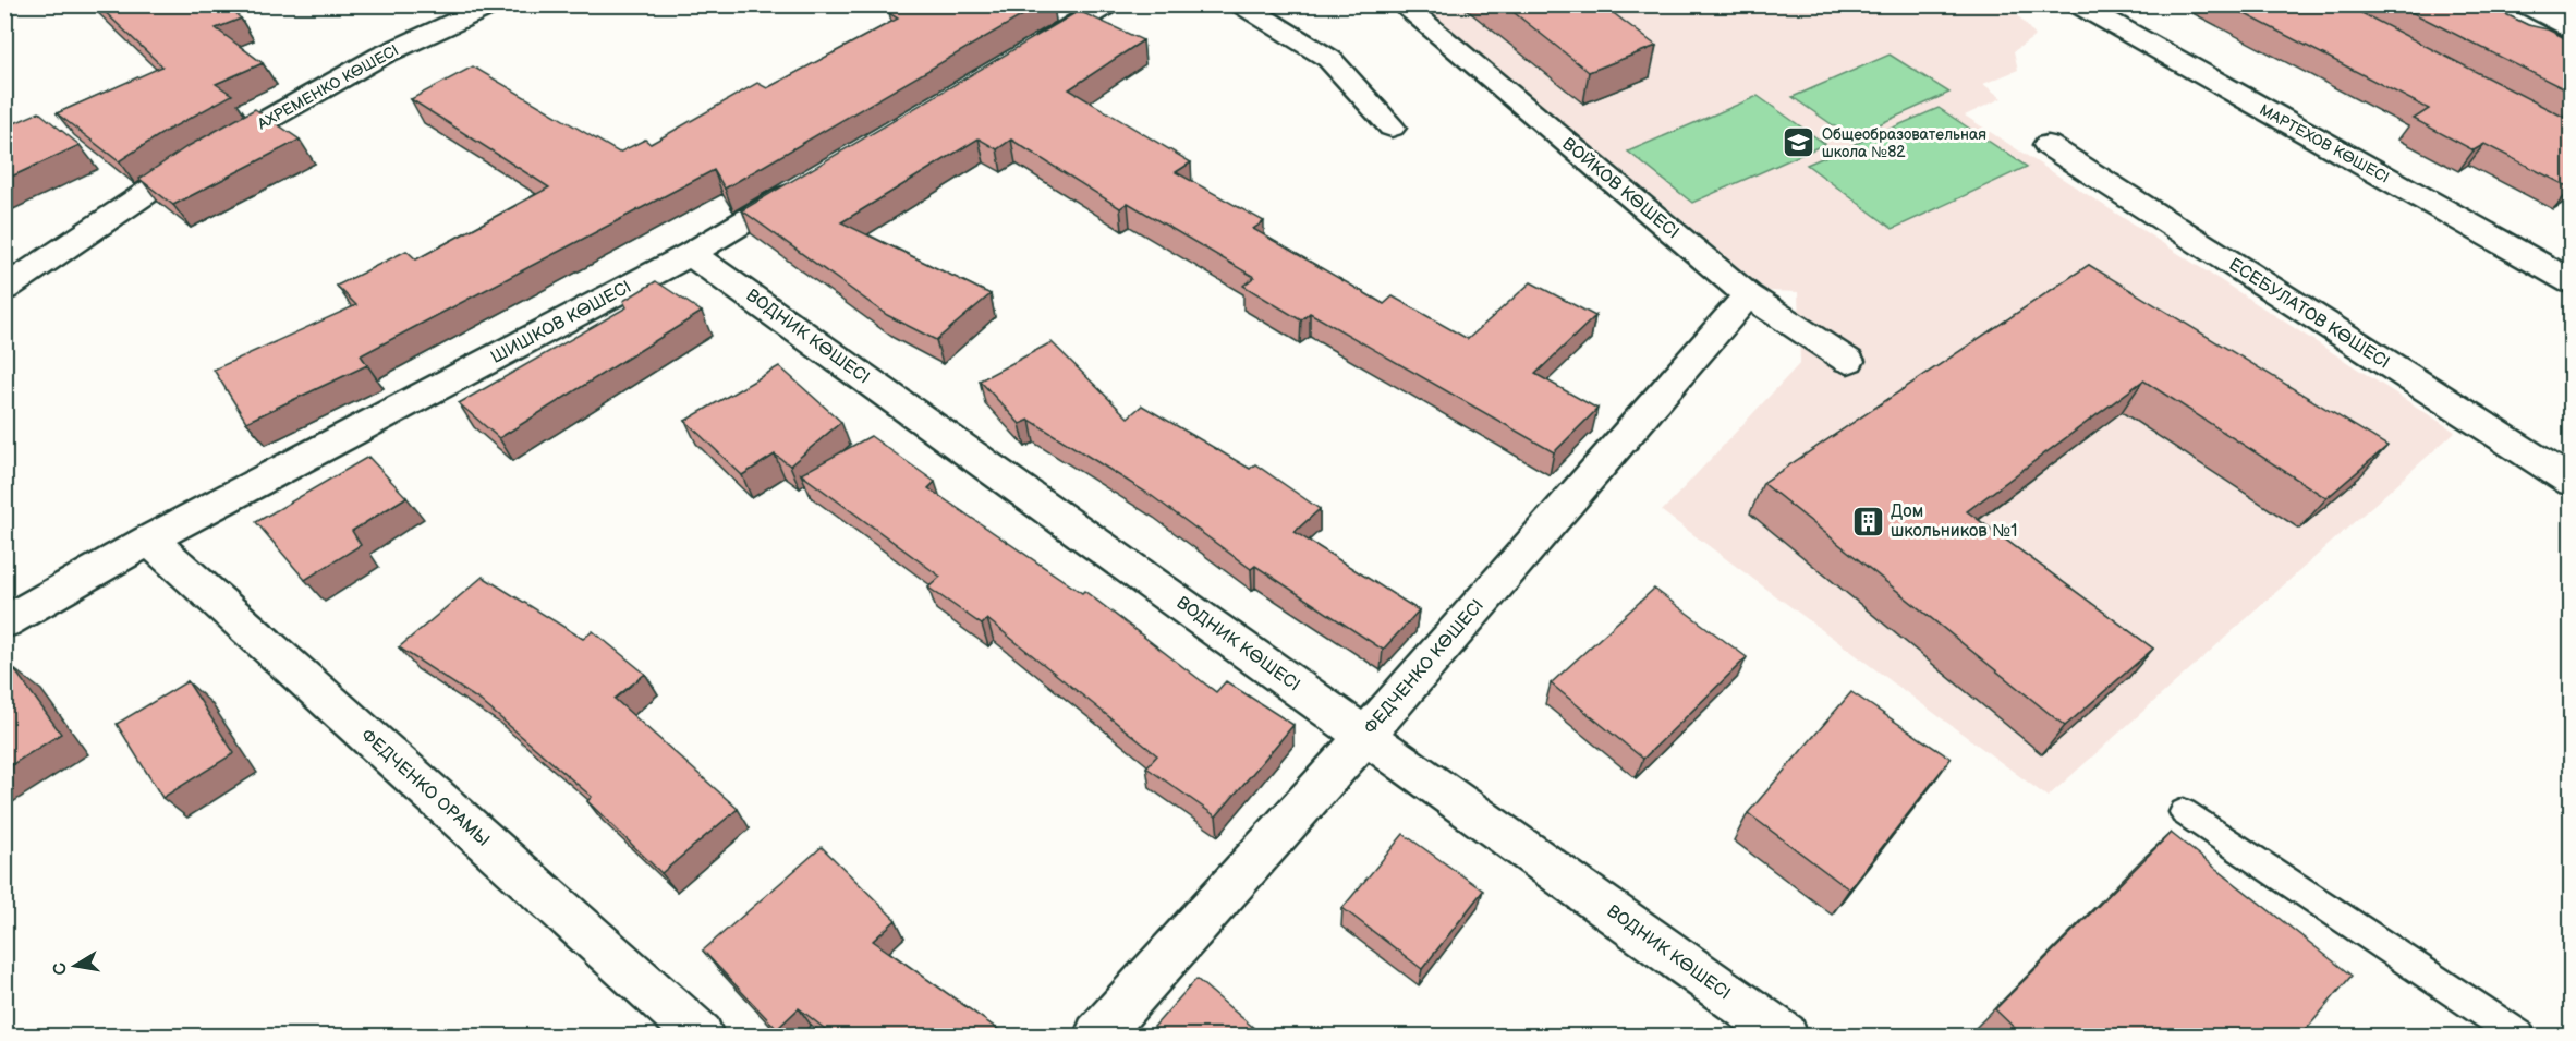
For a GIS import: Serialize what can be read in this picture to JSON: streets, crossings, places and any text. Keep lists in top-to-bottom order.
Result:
{
  "streets": {
    "street": [
      "АХРЕМЕНКО КӨШЕСІ",
      "МАРТЕХОВ КӨШЕСІ",
      "ВОЙКОВ КӨШЕСІ",
      "ЕСЕБУЛАТОВ КӨШЕСІ",
      "ШИШКОВ КӨШЕСІ",
      "ВОДНИК КӨШЕСІ",
      "ФЕДЧЕНКО КӨШЕСІ",
      "ФЕДЧЕНКО ОРАМЫ"
    ]
  },
  "crossings": [
    ["ВОЙКОВ КӨШЕСІ", "ФЕДЧЕНКО КӨШЕСІ"],
    ["ШИШКОВ КӨШЕСІ", "ВОДНИК КӨШЕСІ"],
    ["ШИШКОВ КӨШЕСІ", "ФЕДЧЕНКО ОРАМЫ"],
    ["ВОДНИК КӨШЕСІ", "ФЕДЧЕНКО КӨШЕСІ"]
  ],
  "places": {
    "school or university": ["Общеобразовательная школа №82"],
    "building": ["Дом школьников №1"]
  },
  "north": "left"
}
